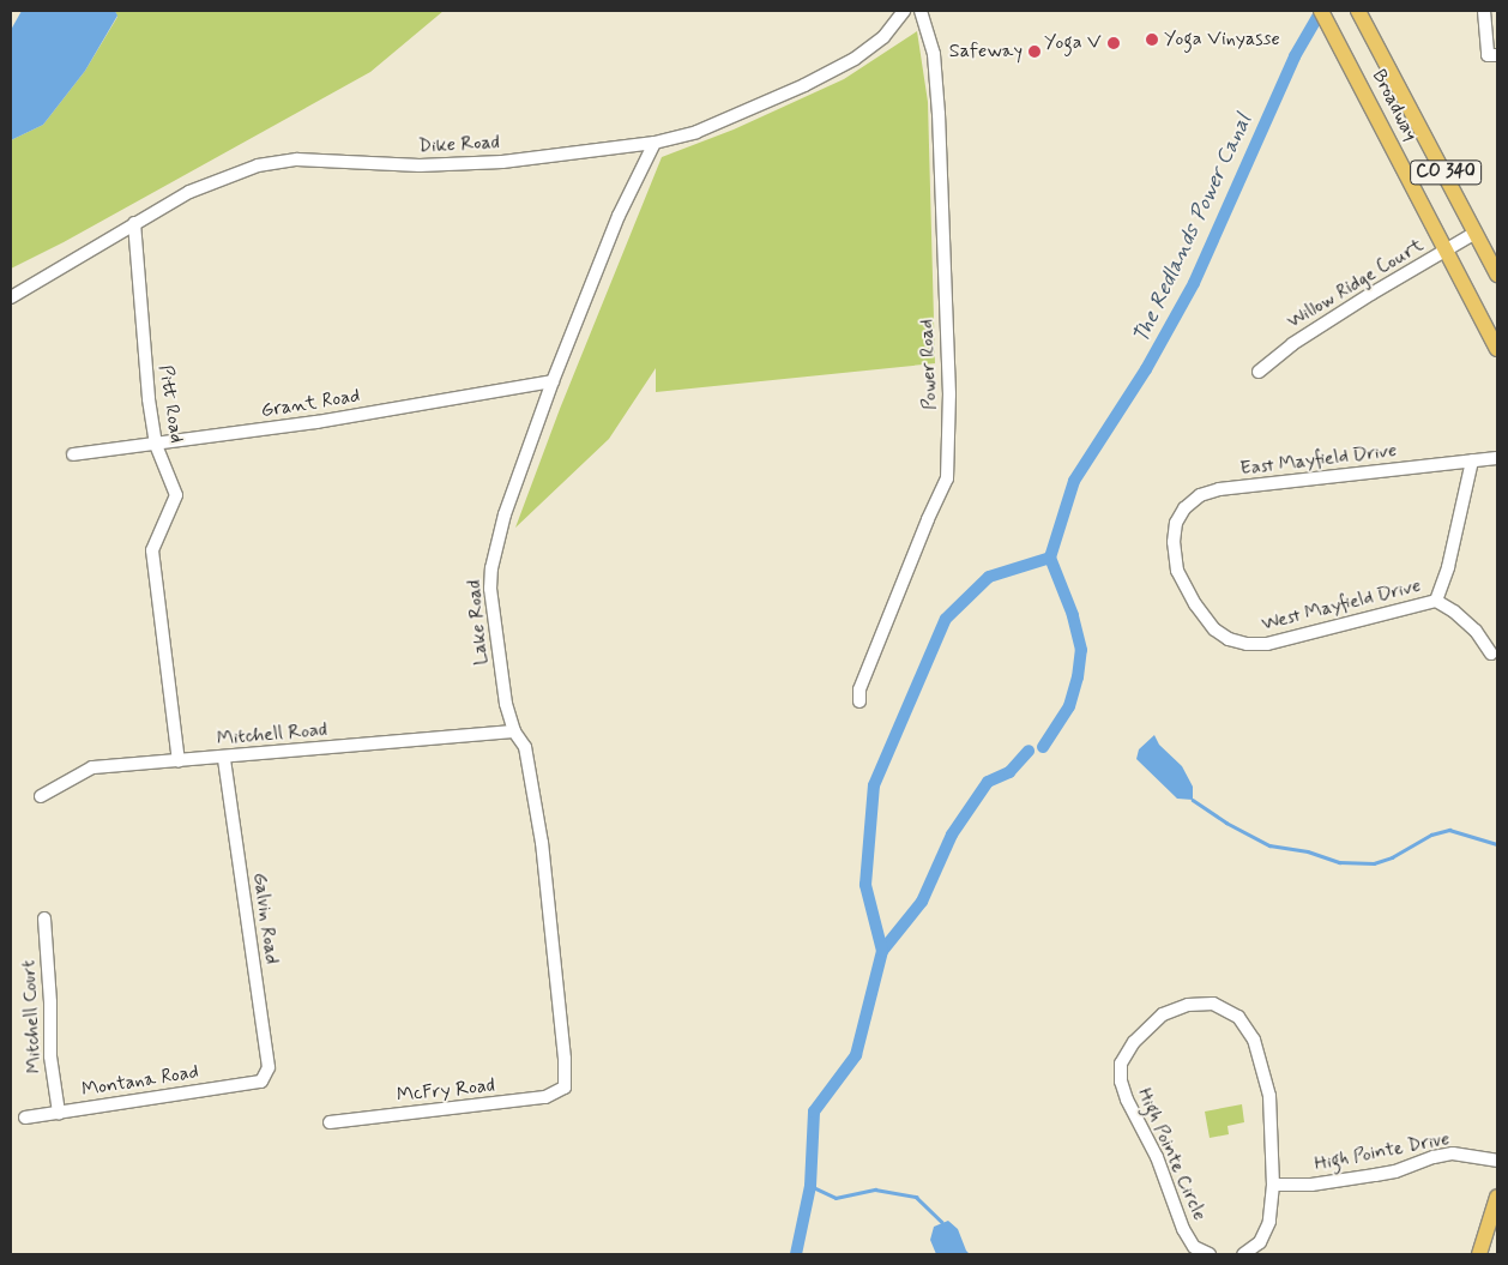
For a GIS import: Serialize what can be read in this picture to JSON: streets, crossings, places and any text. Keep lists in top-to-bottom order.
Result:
{
  "streets": {
    "main road": ["Broadway", "CO 340"],
    "street": [
      "Dike Road",
      "Willow Ridge Court",
      "Power Road",
      "Pitt Road",
      "Grant Road",
      "East Mayfield Drive",
      "West Mayfield Drive",
      "Lake Road",
      "Mitchell Road",
      "Galvin Road",
      "Mitchell Court",
      "Montana Road",
      "McFry Road",
      "High Pointe Drive",
      "High Pointe Circle"
    ]
  },
  "crossings": [
    ["Broadway", "Willow Ridge Court"],
    ["Dike Road", "Pitt Road"],
    ["Dike Road", "Lake Road"],
    ["Pitt Road", "Grant Road"],
    ["Pitt Road", "Mitchell Road"],
    ["Grant Road", "Lake Road"],
    ["East Mayfield Drive", "West Mayfield Drive"],
    ["Lake Road", "Mitchell Road"],
    ["Lake Road", "McFry Road"],
    ["Mitchell Road", "Galvin Road"],
    ["Galvin Road", "Montana Road"],
    ["Mitchell Court", "Montana Road"],
    ["High Pointe Drive", "High Pointe Circle"]
  ],
  "water": ["The Redlands Power Canal"],
  "places": ["Yoga Vinyasse", "Yoga V", "Safeway"]
}
